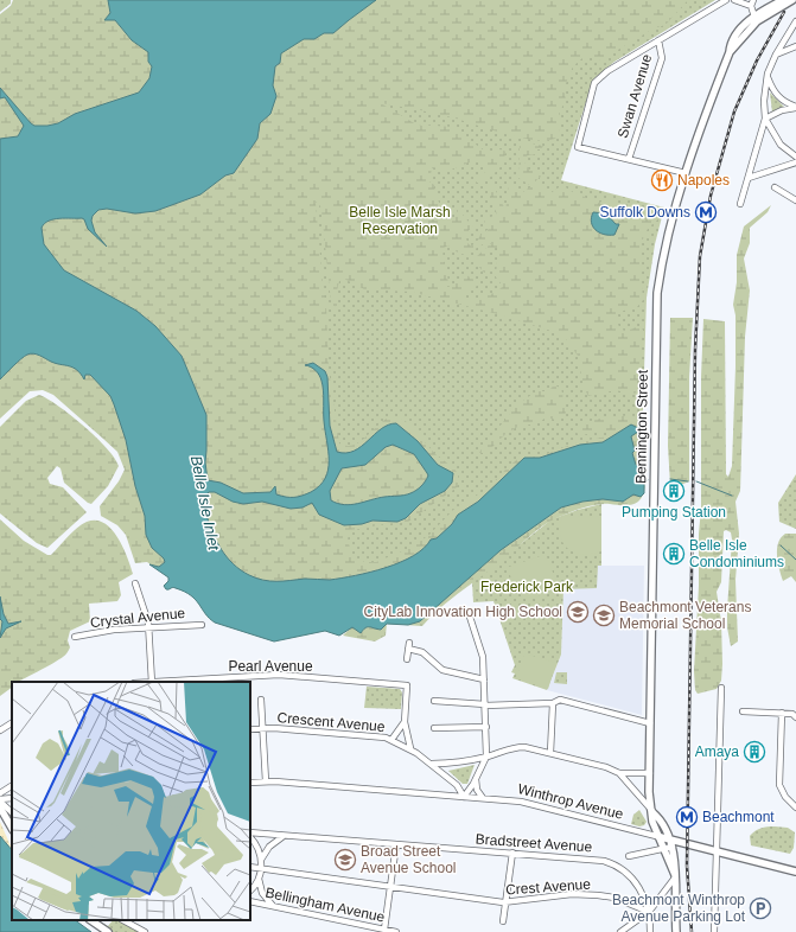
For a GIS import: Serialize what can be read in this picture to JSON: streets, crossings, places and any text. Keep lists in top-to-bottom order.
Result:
{
  "streets": {
    "main road": ["Bennington Street", "Winthrop Avenue"],
    "street": [
      "Swan Avenue",
      "Crystal Avenue",
      "Pearl Avenue",
      "Crescent Avenue",
      "Bradstreet Avenue",
      "Crest Avenue",
      "Bellingham Avenue"
    ]
  },
  "crossings": [
    ["Bennington Street", "Winthrop Avenue"],
    ["Crescent Avenue", "Winthrop Avenue"],
    ["Bradstreet Avenue", "Crest Avenue"]
  ],
  "water": ["Belle Isle Inlet"],
  "parks": ["Belle Isle Marsh Reservation", "Frederick Park"],
  "places": {
    "restaurant": ["Napoles"],
    "metro station": ["Suffolk Downs", "Beachmont"],
    "building": ["Pumping Station", "Belle Isle Condominiums", "Amaya"],
    "school or university": ["CityLab Innovation High School", "Beachmont Veterans Memorial School", "Broad Street Avenue School"],
    "parking": ["Beachmont Winthrop Avenue Parking Lot"]
  }
}
